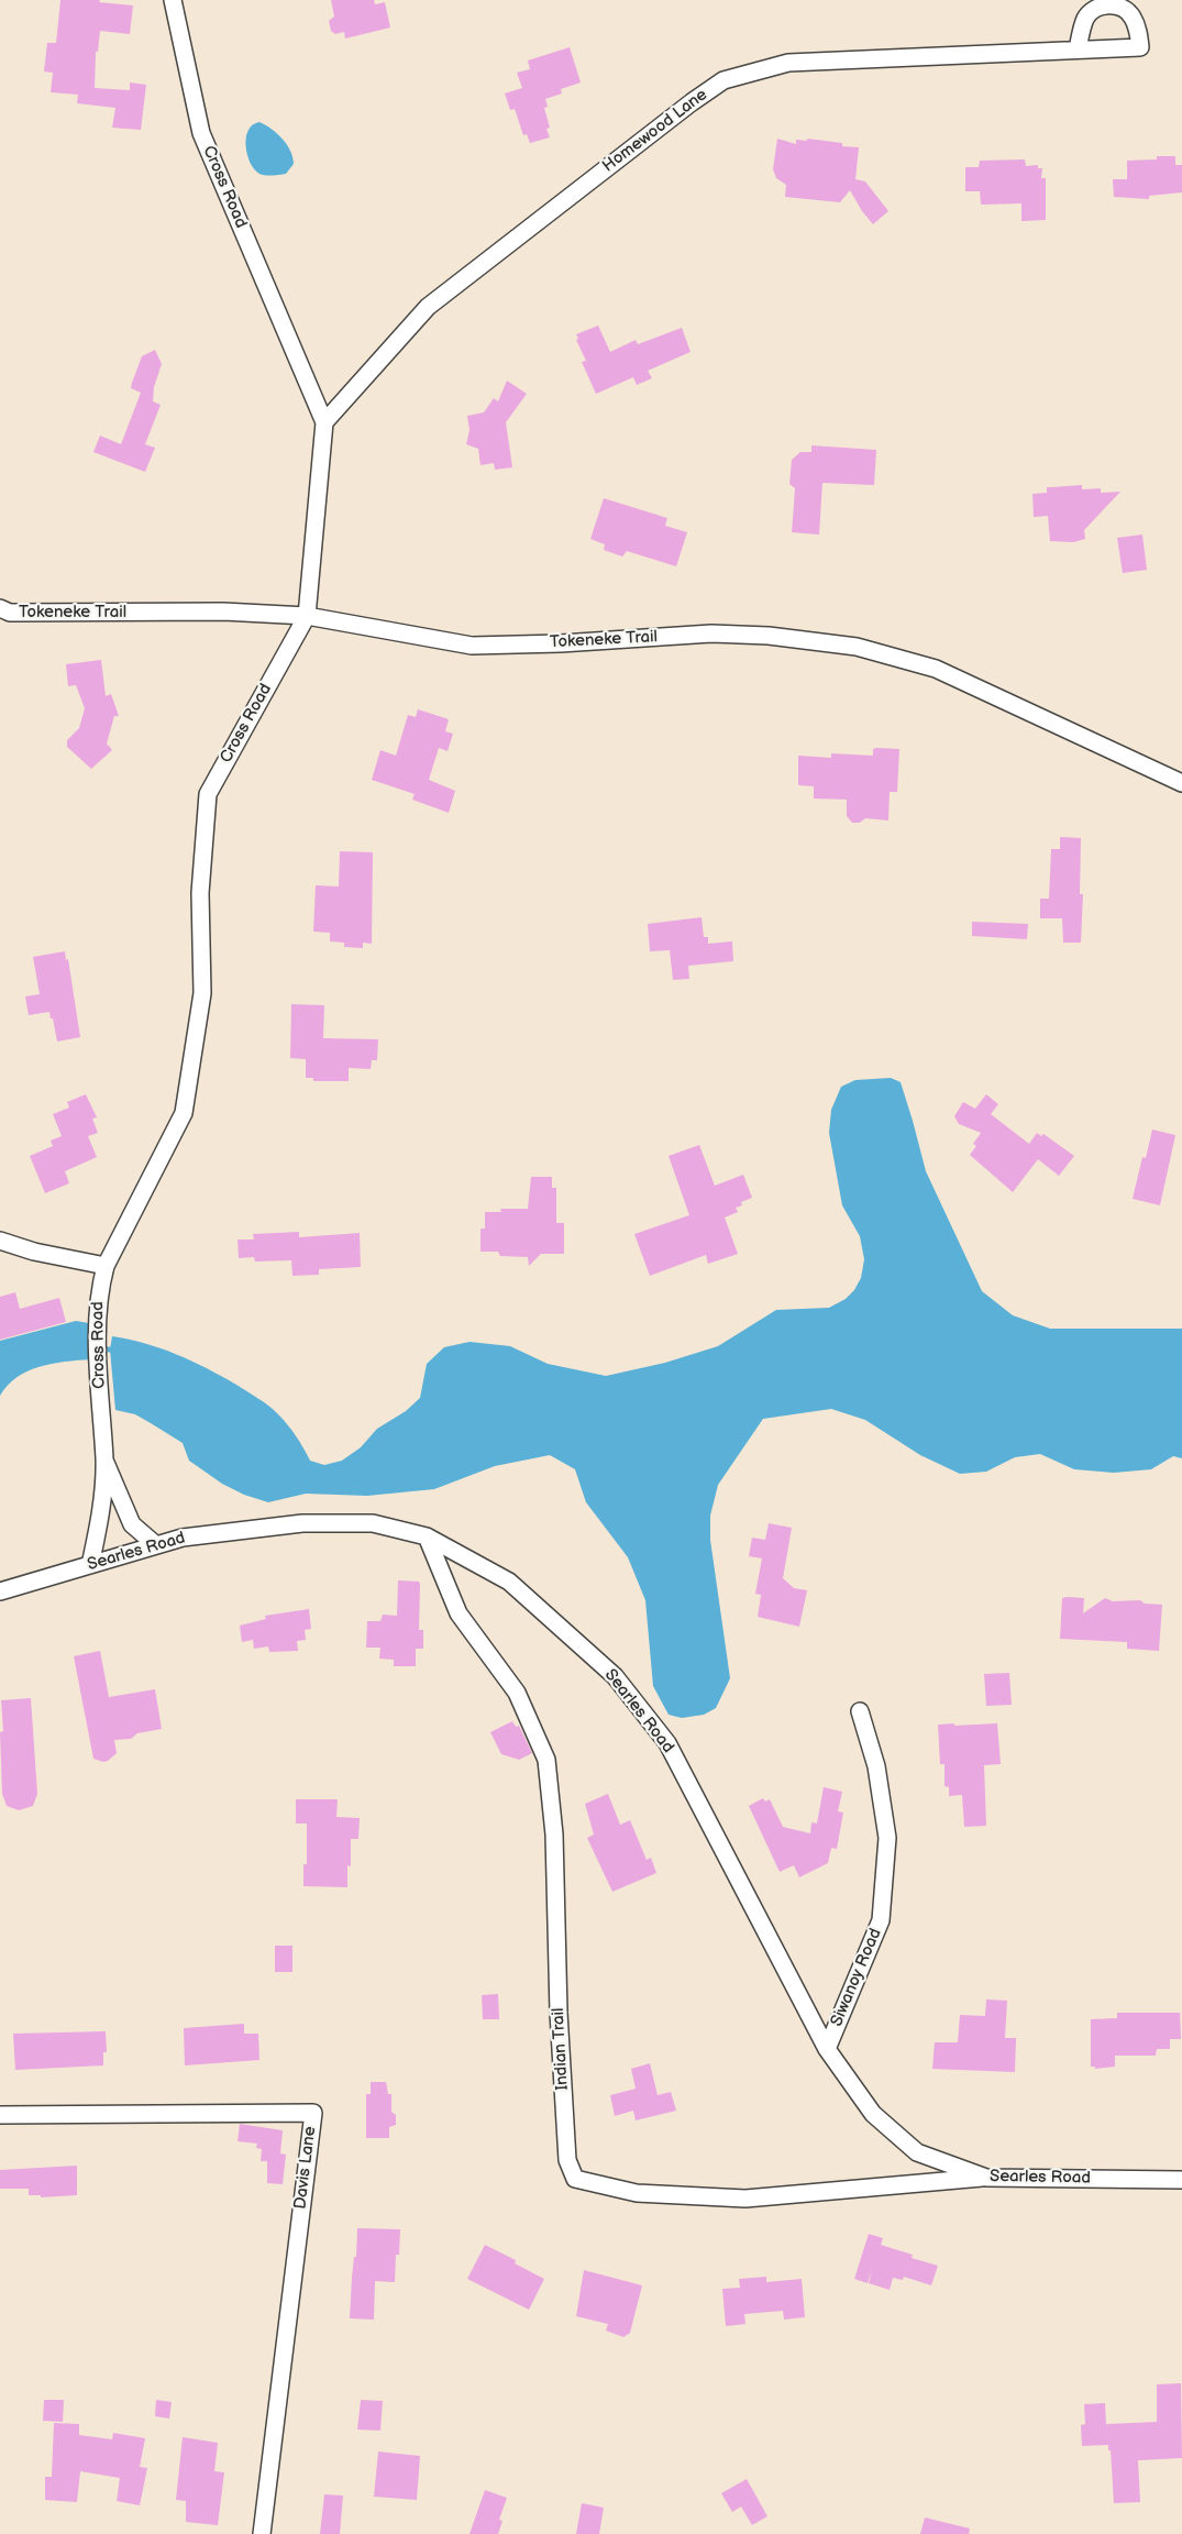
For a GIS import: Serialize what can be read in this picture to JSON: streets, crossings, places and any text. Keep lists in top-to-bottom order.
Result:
{
  "streets": {
    "street": [
      "Homewood Lane",
      "Cross Road",
      "Tokeneke Trail",
      "Searles Road",
      "Siwanoy Road",
      "Indian Trail",
      "Davis Lane"
    ]
  },
  "crossings": [
    ["Homewood Lane", "Cross Road"],
    ["Cross Road", "Tokeneke Trail"],
    ["Cross Road", "Searles Road"],
    ["Searles Road", "Siwanoy Road"],
    ["Searles Road", "Indian Trail"]
  ]
}
